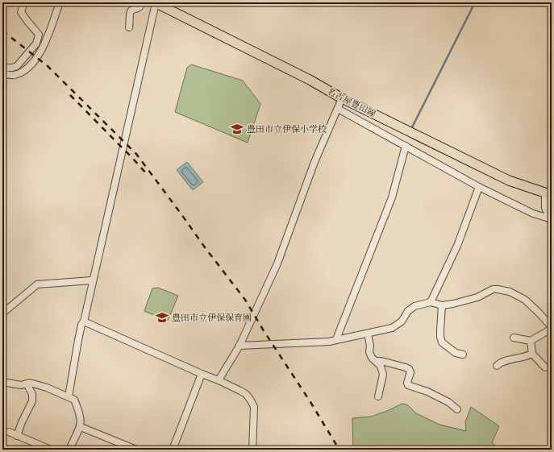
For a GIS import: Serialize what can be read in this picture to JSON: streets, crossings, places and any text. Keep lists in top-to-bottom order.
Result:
{
  "streets": {
    "main road": ["名古屋豊田線"]
  },
  "places": {
    "school or university": ["豊田市立伊保小学校", "豊田市立伊保保育園"]
  }
}
